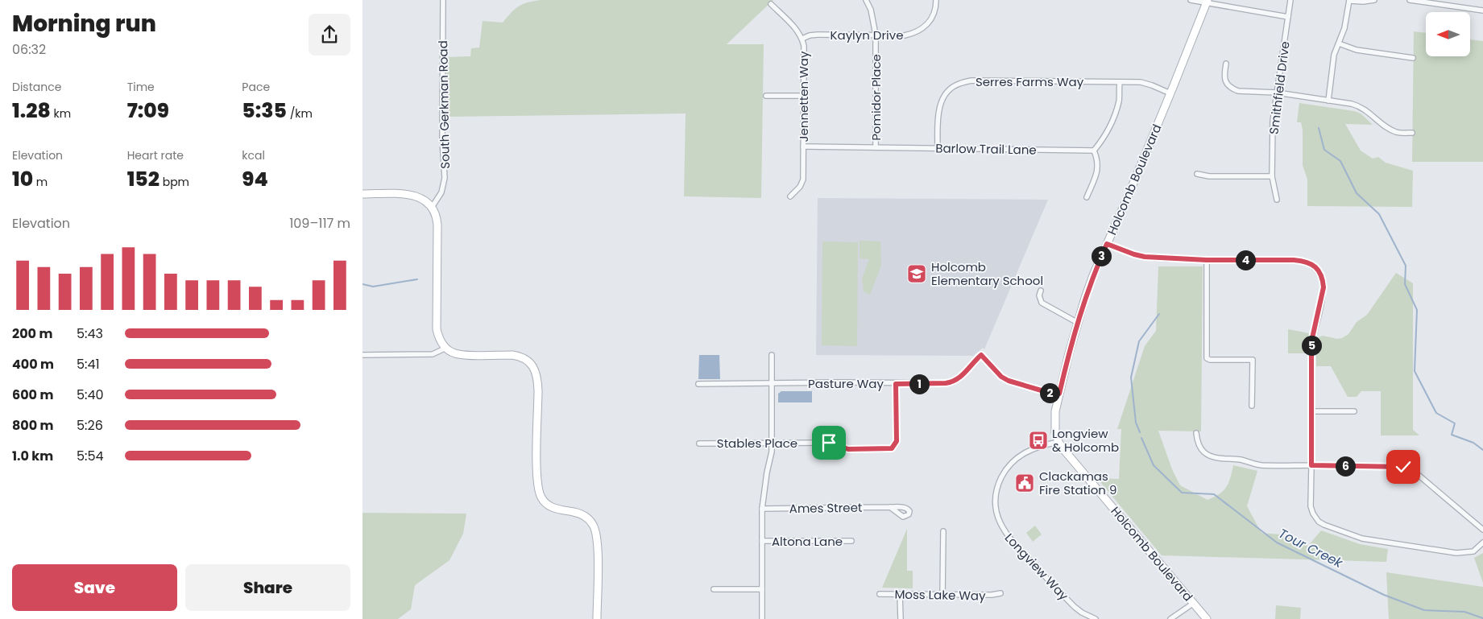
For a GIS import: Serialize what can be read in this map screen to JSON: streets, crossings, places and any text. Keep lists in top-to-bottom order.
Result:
{
  "streets": {
    "street": [
      "Kaylyn Drive",
      "Serres Farms Way",
      "Smithfield Drive",
      "Jennetten Way",
      "Pomidor Place",
      "South Gerkman Road",
      "Barlow Trail Lane",
      "Holcomb Boulevard",
      "Pasture Way",
      "Stables Place",
      "Ames Street",
      "Altona Lane",
      "Longview Way",
      "Moss Lake Way"
    ]
  },
  "crossings": [
    ["Kaylyn Drive", "Jennetten Way"],
    ["Kaylyn Drive", "Pomidor Place"],
    ["Serres Farms Way", "Barlow Trail Lane"],
    ["Serres Farms Way", "Holcomb Boulevard"],
    ["Jennetten Way", "Barlow Trail Lane"],
    ["Pomidor Place", "Barlow Trail Lane"],
    ["Holcomb Boulevard", "Pasture Way"],
    ["Holcomb Boulevard", "Longview Way"],
    ["Pasture Way", "Stables Place"]
  ],
  "water": ["Tour Creek"],
  "places": {
    "school or university": ["Holcomb Elementary School"],
    "bus stop": ["Longview & Holcomb"],
    "public building": ["Clackamas Fire Station 9"]
  },
  "north": "left",
  "page": {
    "heading": ["Morning run", "06:32"],
    "stats": [
      ["Distance", "1.28 km"],
      ["Time", "7:09"],
      ["Pace", "5:35 /km"],
      ["Elevation", "10 m"],
      ["Heart rate", "152 bpm"],
      ["kcal", "94"]
    ],
    "chart": ["Elevation", "109–117 m"],
    "pins": [
      "3",
      "4",
      "5",
      "1",
      "2",
      "6"
    ],
    "list": [
      {
        "name": "200 m",
        "note": "5:43"
      },
      {
        "name": "400 m",
        "note": "5:41"
      },
      {
        "name": "600 m",
        "note": "5:40"
      },
      {
        "name": "800 m",
        "note": "5:26"
      },
      {
        "name": "1.0 km",
        "note": "5:54"
      }
    ],
    "buttons": ["Save", "Share"]
  }
}
